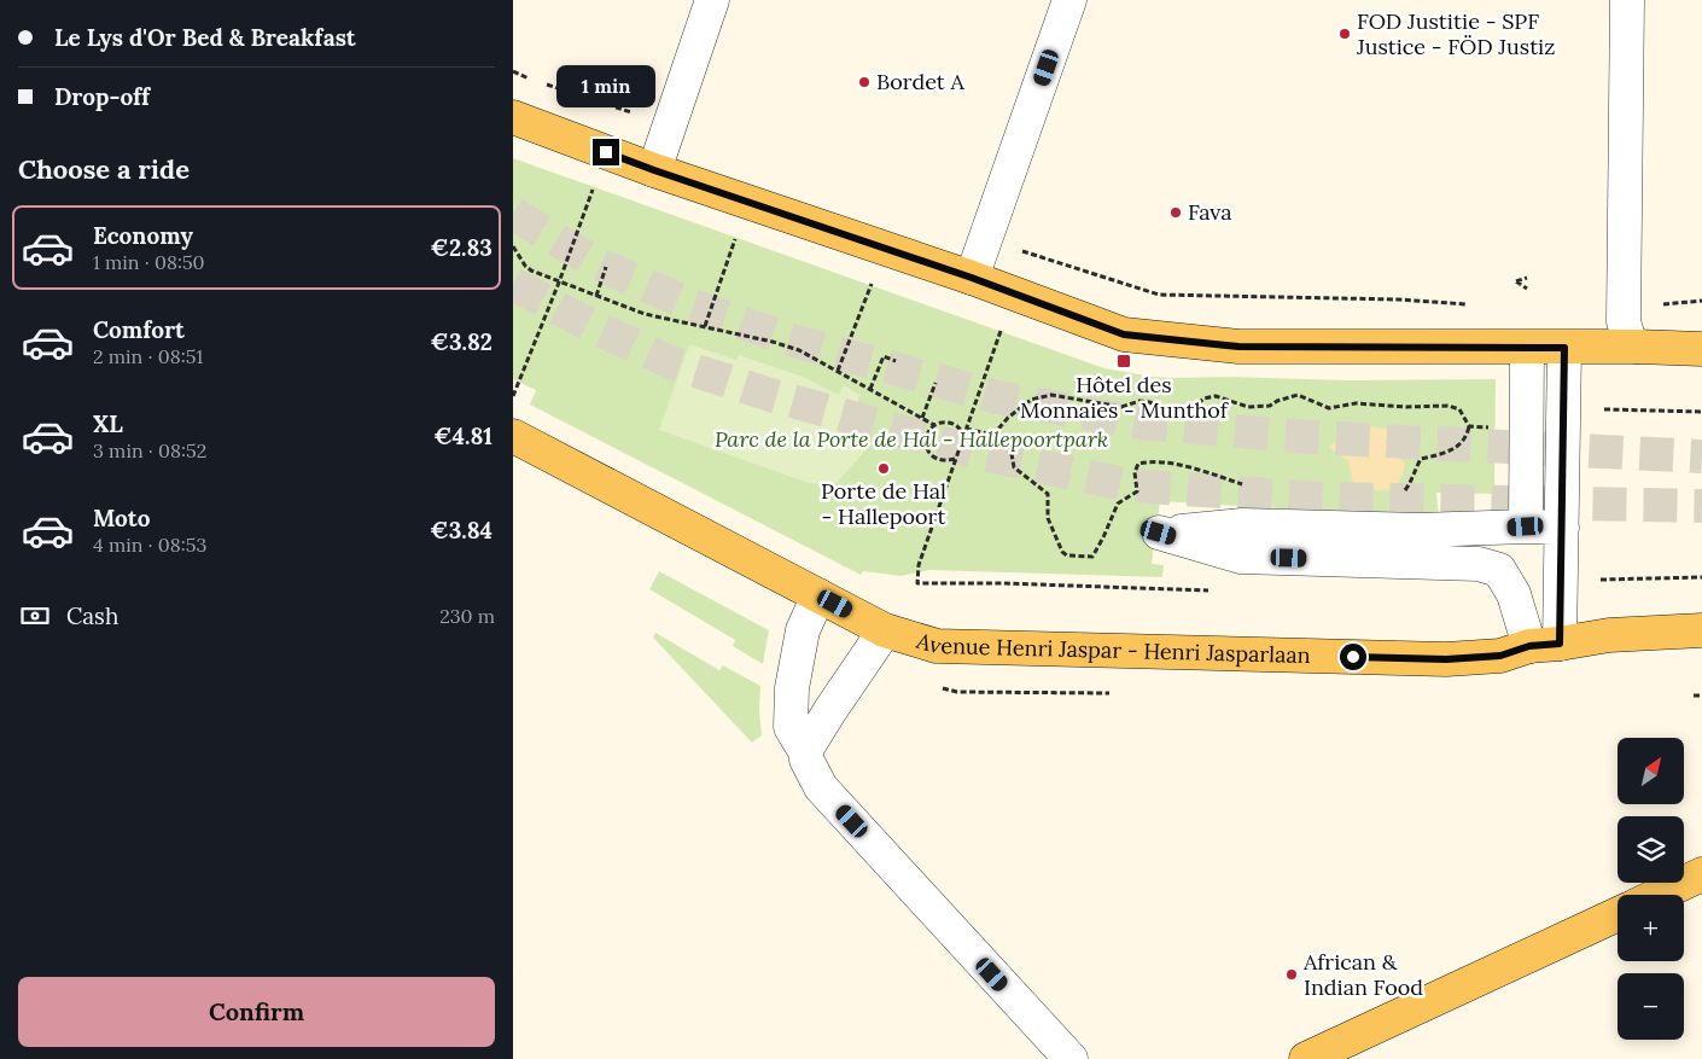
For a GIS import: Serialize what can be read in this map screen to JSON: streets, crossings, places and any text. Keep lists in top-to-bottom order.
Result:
{
  "streets": {
    "main road": ["Avenue Henri Jaspar - Henri Jasparlaan"]
  },
  "parks": ["Parc de la Porte de Hal - Hallepoortpark"],
  "places": {
    "other": [
      "FOD Justitie - SPF Justice - FÖD Justiz",
      "Bordet A",
      "Fava",
      "Porte de Hal - Hallepoort",
      "African & Indian Food"
    ],
    "transit": ["Hôtel des Monnaies - Munthof"]
  },
  "north": "top right",
  "page": {
    "banner": ["Le Lys d'Or Bed & Breakfast", "Drop-off"],
    "bubble": "1 min",
    "heading": "Choose a ride",
    "list": [
      {
        "name": "Economy",
        "note": "1 min · 08:50",
        "value": "€2.83"
      },
      {
        "name": "Comfort",
        "note": "2 min · 08:51",
        "value": "€3.82"
      },
      {
        "name": "XL",
        "note": "3 min · 08:52",
        "value": "€4.81"
      },
      {
        "name": "Moto",
        "note": "4 min · 08:53",
        "value": "€3.84"
      }
    ],
    "pay": ["Cash", "230 m"],
    "map_buttons": ["+", "−"],
    "buttons": "Confirm"
  }
}
